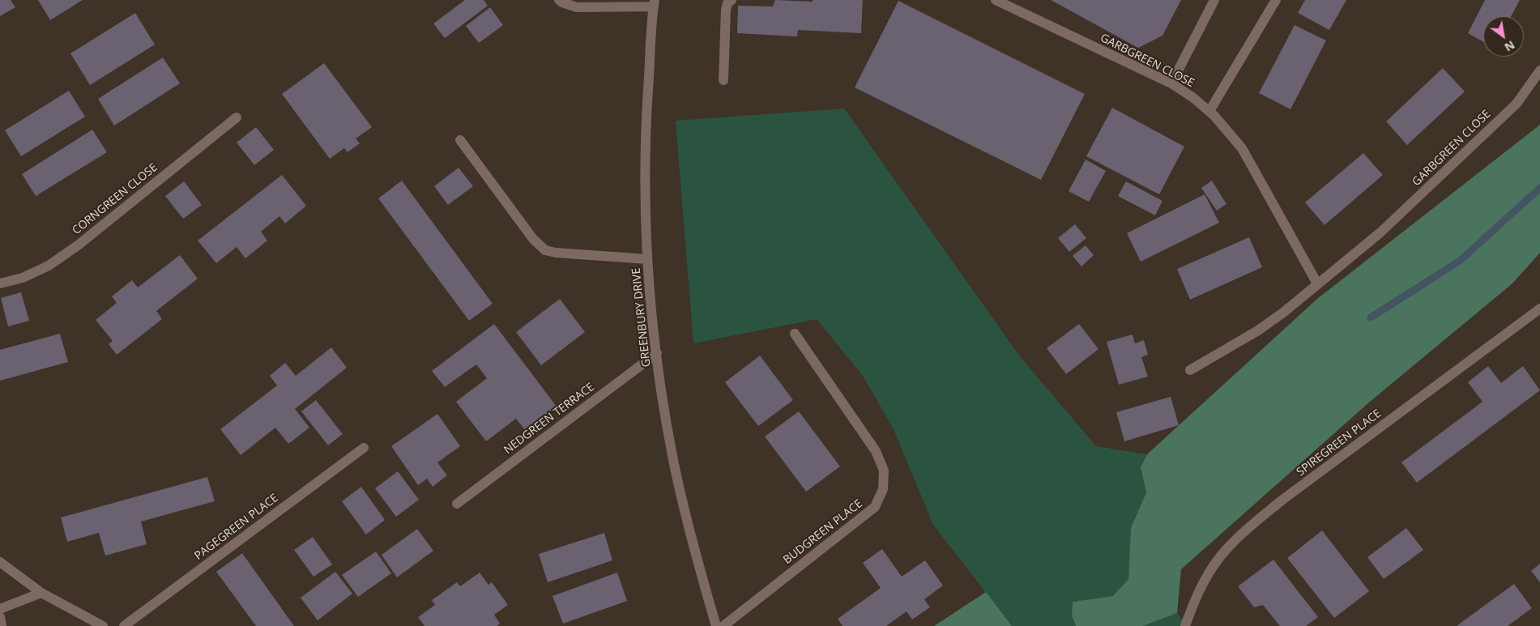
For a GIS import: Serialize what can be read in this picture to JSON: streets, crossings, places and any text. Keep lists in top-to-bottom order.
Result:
{
  "streets": {
    "street": [
      "GARBGREEN CLOSE",
      "CORNGREEN CLOSE",
      "GREENBURY DRIVE",
      "NEDGREEN TERRACE",
      "SPIREGREEN PLACE",
      "PAGEGREEN PLACE",
      "BUDGREEN PLACE"
    ]
  },
  "crossings": [
    ["GREENBURY DRIVE", "NEDGREEN TERRACE"]
  ],
  "north": "bottom right"
}
